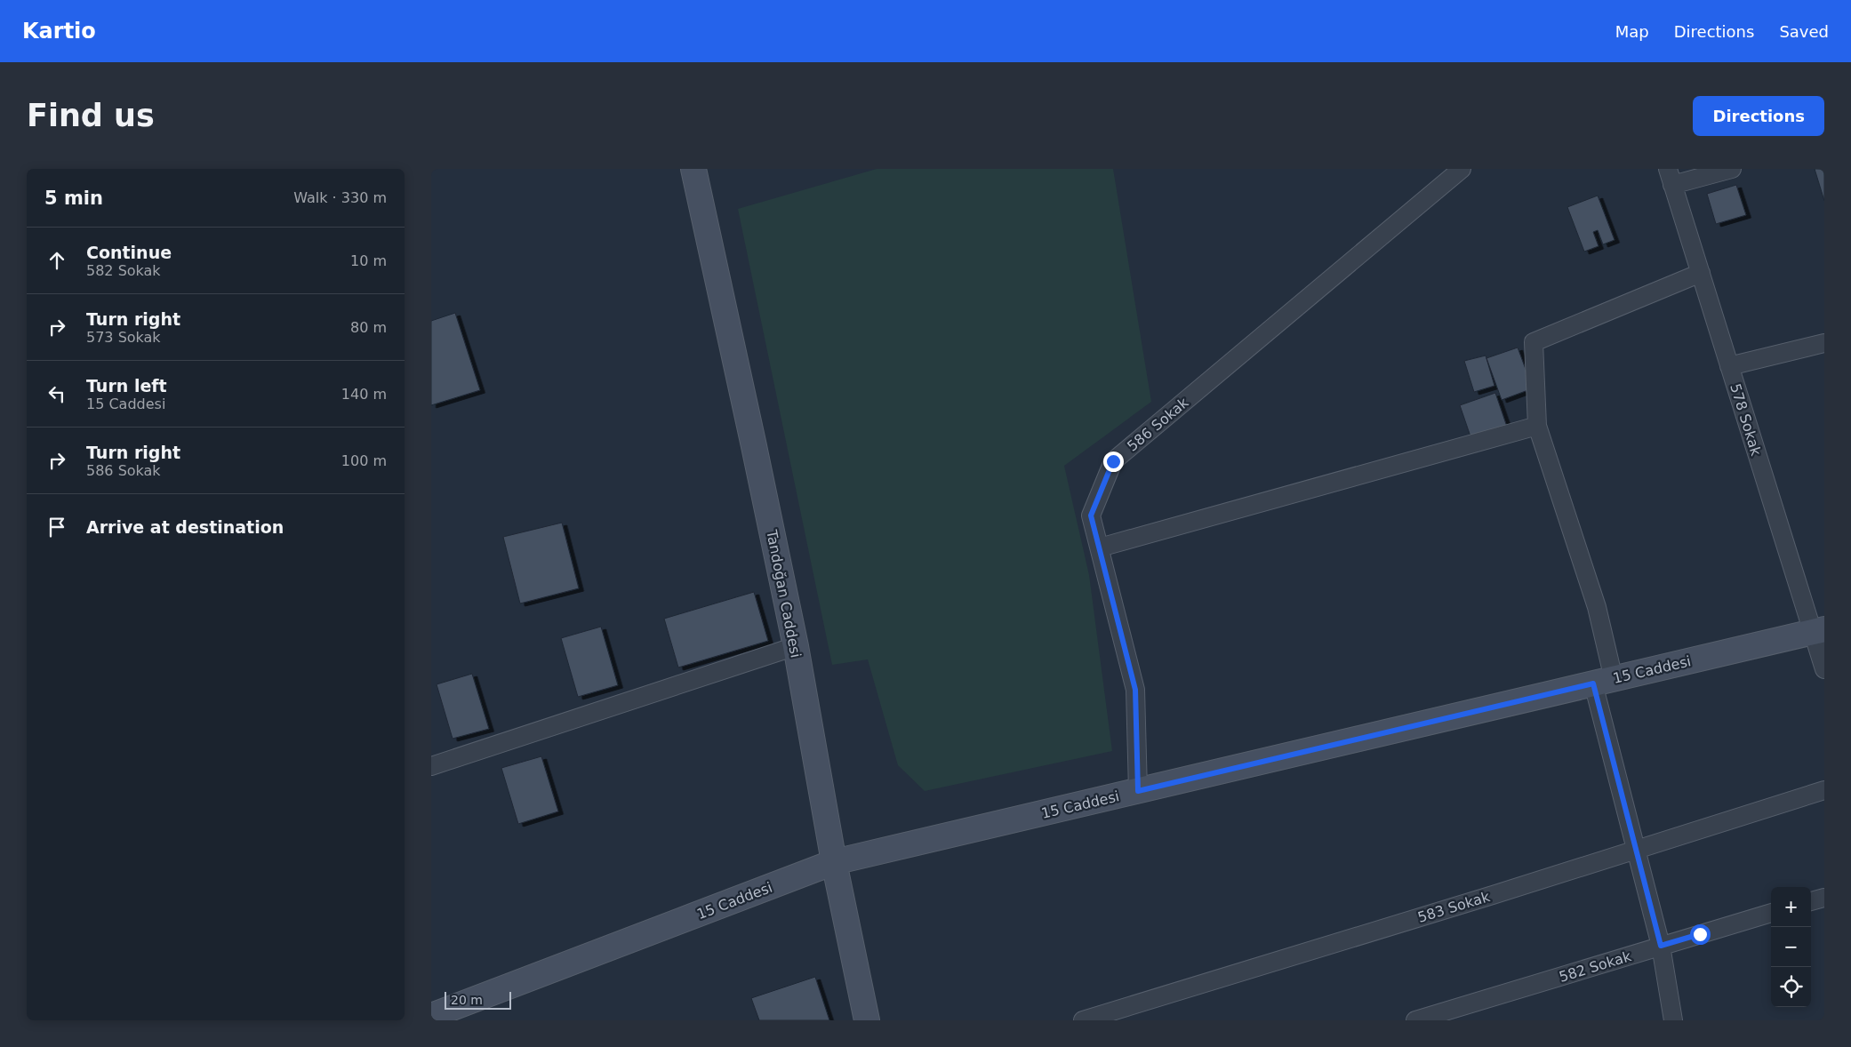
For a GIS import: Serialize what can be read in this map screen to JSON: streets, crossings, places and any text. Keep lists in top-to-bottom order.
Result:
{
  "streets": {
    "street": [
      "578 Sokak",
      "586 Sokak",
      "Tandoğan Caddesi",
      "15 Caddesi",
      "583 Sokak",
      "582 Sokak"
    ]
  },
  "crossings": [
    ["578 Sokak", "15 Caddesi"],
    ["586 Sokak", "15 Caddesi"],
    ["Tandoğan Caddesi", "15 Caddesi"]
  ],
  "scale_bar": "20 m",
  "page": {
    "header": "Kartio",
    "nav": ["Map", "Directions", "Saved"],
    "buttons": "Directions",
    "title": "Find us",
    "heading": ["5 min", "Walk · 330 m"],
    "list": [
      ["Continue", "582 Sokak", "10 m"],
      ["Turn right", "573 Sokak", "80 m"],
      ["Turn left", "15 Caddesi", "140 m"],
      ["Turn right", "586 Sokak", "100 m"],
      "Arrive at destination"
    ],
    "map_buttons": ["+", "−"],
    "scale": "20 m"
  }
}
